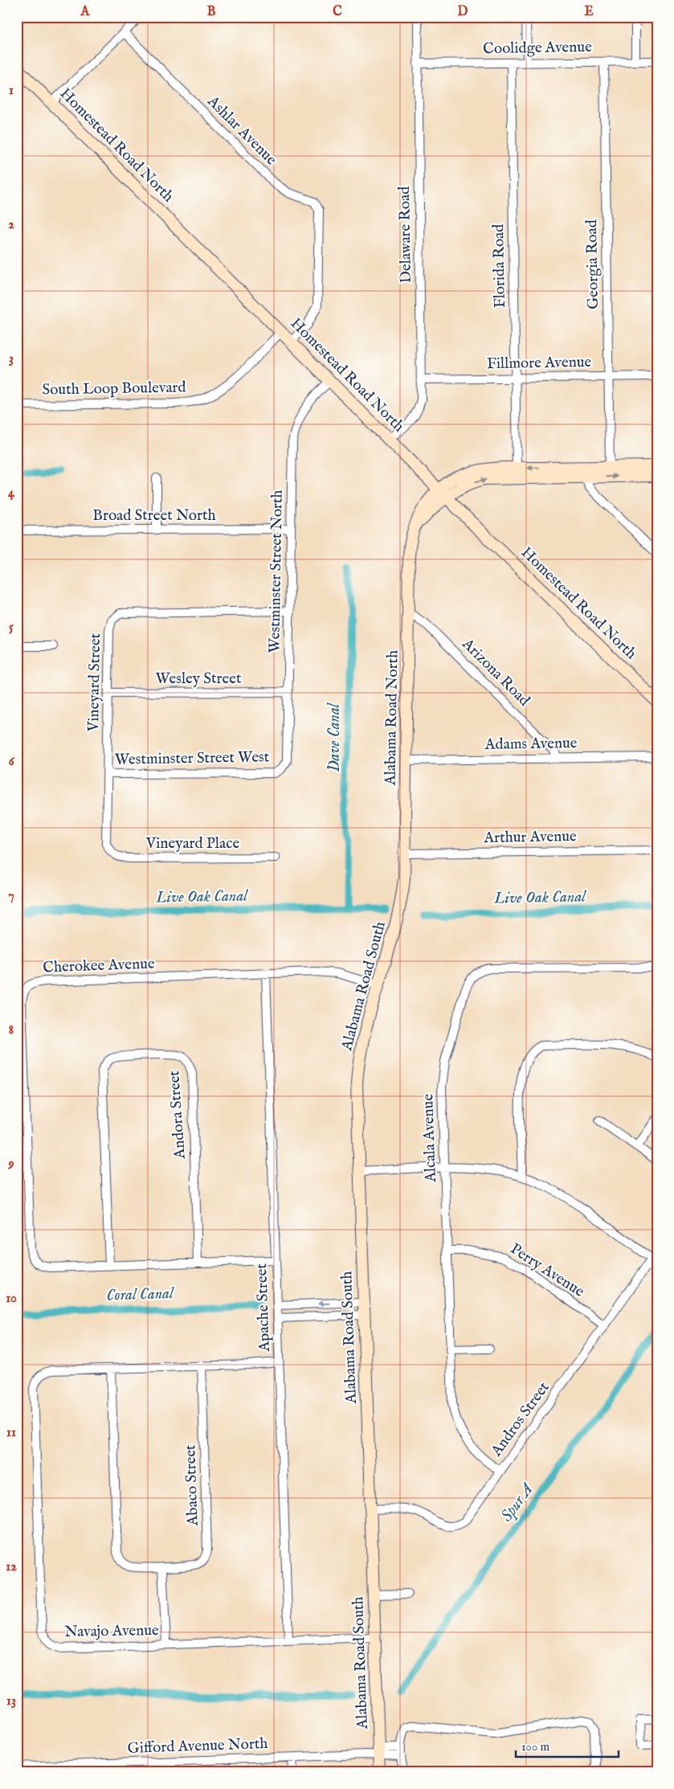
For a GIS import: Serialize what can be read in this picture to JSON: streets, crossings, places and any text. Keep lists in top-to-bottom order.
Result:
{
  "streets": {
    "main road": ["Homestead Road North", "Alabama Road North", "Alabama Road South"],
    "street": [
      "Coolidge Avenue",
      "Ashlar Avenue",
      "Delaware Road",
      "Georgia Road",
      "Florida Road",
      "Fillmore Avenue",
      "South Loop Boulevard",
      "Broad Street North",
      "Westminster Street North",
      "Arizona Road",
      "Wesley Street",
      "Vineyard Street",
      "Adams Avenue",
      "Westminster Street West",
      "Arthur Avenue",
      "Vineyard Place",
      "Cherokee Avenue",
      "Andora Street",
      "Alcala Avenue",
      "Perry Avenue",
      "Apache Street",
      "Andros Street",
      "Abaco Street",
      "Navajo Avenue",
      "Gifford Avenue North"
    ]
  },
  "crossings": [
    ["Coolidge Avenue", "Delaware Road"],
    ["Coolidge Avenue", "Georgia Road"],
    ["Coolidge Avenue", "Florida Road"],
    ["Ashlar Avenue", "Homestead Road North"],
    ["Homestead Road North", "Delaware Road"],
    ["Homestead Road North", "South Loop Boulevard"],
    ["Homestead Road North", "Westminster Street North"],
    ["Homestead Road North", "Alabama Road North"],
    ["Delaware Road", "Fillmore Avenue"],
    ["Georgia Road", "Fillmore Avenue"],
    ["Florida Road", "Fillmore Avenue"],
    ["Broad Street North", "Westminster Street North"],
    ["Westminster Street North", "Wesley Street"],
    ["Westminster Street North", "Vineyard Street"],
    ["Westminster Street North", "Westminster Street West"],
    ["Arizona Road", "Alabama Road North"],
    ["Arizona Road", "Adams Avenue"],
    ["Wesley Street", "Vineyard Street"],
    ["Vineyard Street", "Westminster Street West"],
    ["Vineyard Street", "Vineyard Place"],
    ["Alabama Road North", "Adams Avenue"],
    ["Alabama Road North", "Arthur Avenue"],
    ["Alabama Road North", "Alabama Road South"],
    ["Cherokee Avenue", "Alabama Road South"],
    ["Cherokee Avenue", "Andora Street"],
    ["Cherokee Avenue", "Apache Street"],
    ["Alabama Road South", "Andros Street"],
    ["Alabama Road South", "Navajo Avenue"],
    ["Alabama Road South", "Gifford Avenue North"],
    ["Alcala Avenue", "Perry Avenue"],
    ["Alcala Avenue", "Andros Street"],
    ["Perry Avenue", "Andros Street"],
    ["Apache Street", "Navajo Avenue"],
    ["Abaco Street", "Navajo Avenue"]
  ],
  "water": [
    "Dave Canal",
    "Live Oak Canal",
    "Coral Canal",
    "Spur A"
  ],
  "scale_bar": "100 m",
  "grid": {
    "columns": [
      "A",
      "B",
      "C",
      "D",
      "E"
    ],
    "rows": [
      "1",
      "2",
      "3",
      "4",
      "5",
      "6",
      "7",
      "8",
      "9",
      "10",
      "11",
      "12",
      "13"
    ]
  }
}
